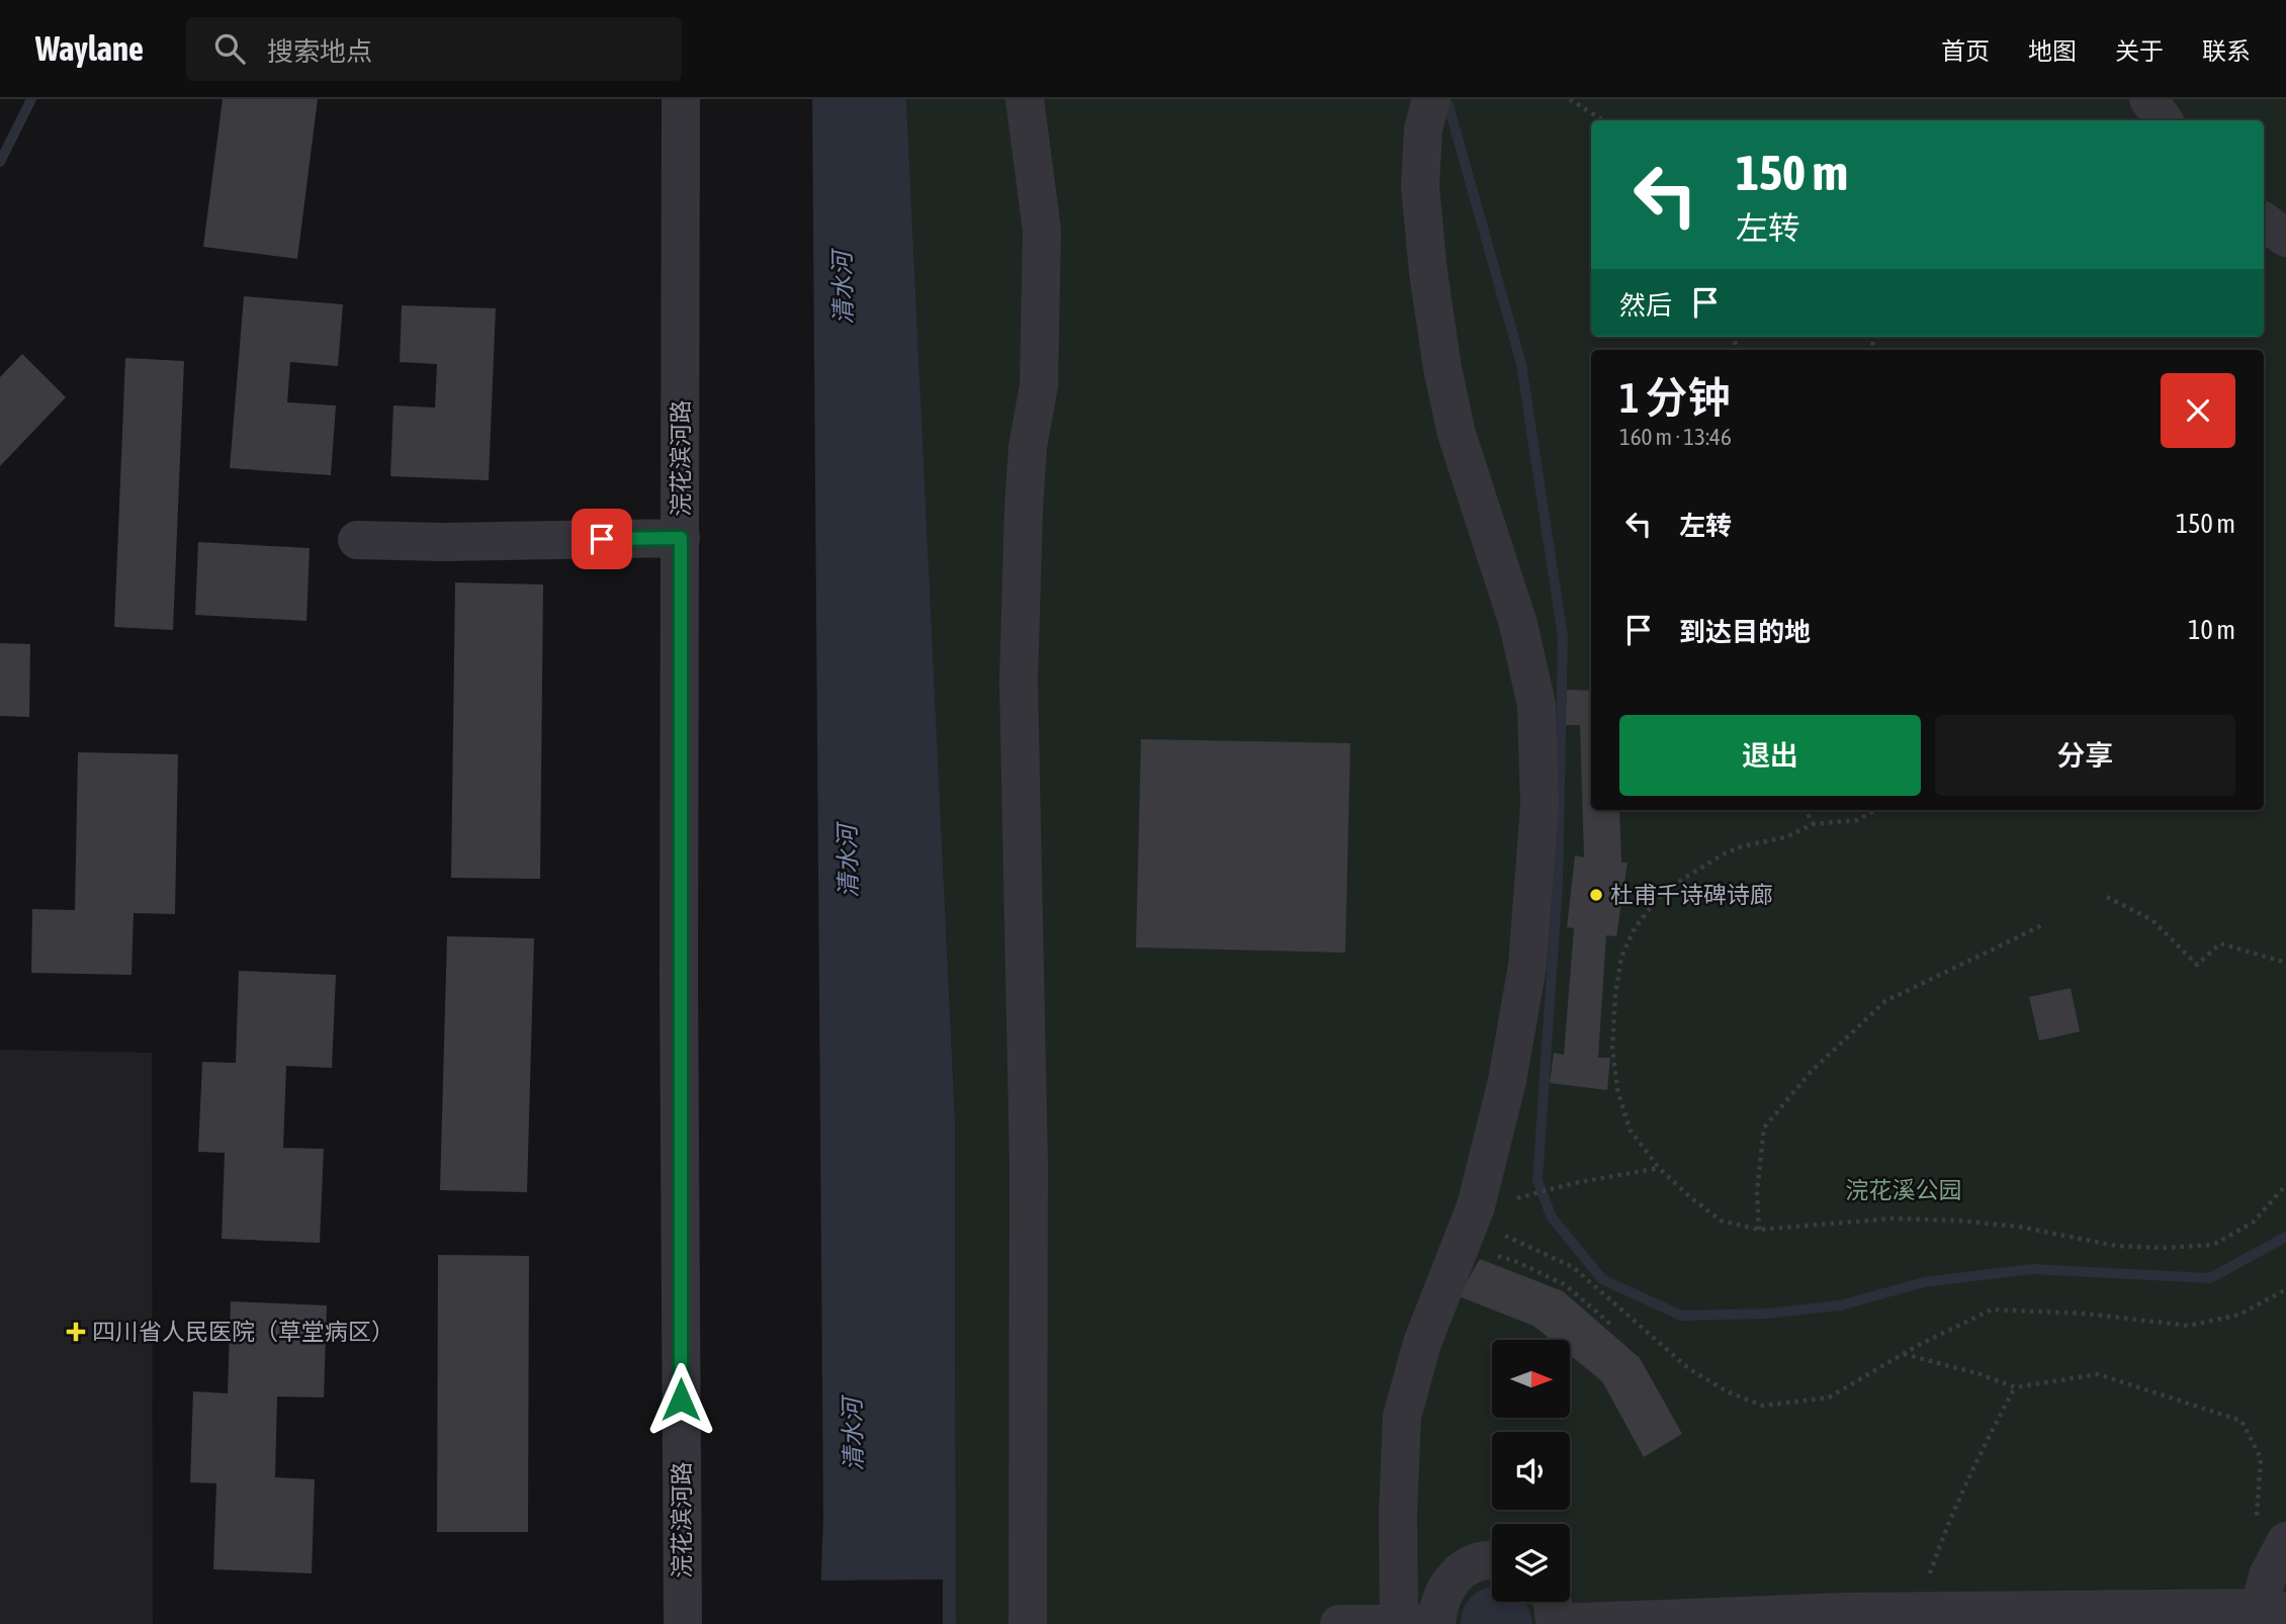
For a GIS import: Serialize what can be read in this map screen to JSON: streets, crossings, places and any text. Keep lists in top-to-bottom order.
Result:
{
  "streets": {
    "street": ["浣花滨河路"]
  },
  "water": ["清水河"],
  "parks": ["浣花溪公园"],
  "places": {
    "other": ["杜甫千诗碑诗廊"],
    "health": ["四川省人民医院（草堂病区）"]
  },
  "north": "right",
  "page": {
    "header": "Waylane",
    "search": "搜索地点",
    "nav": [
      "首页",
      "地图",
      "关于",
      "联系"
    ],
    "turn": ["150 m", "左转"],
    "then": "然后",
    "heading": ["1 分钟", "160 m · 13:46"],
    "list": [
      {
        "name": "左转",
        "value": "150 m"
      },
      {
        "name": "到达目的地",
        "value": "10 m"
      }
    ],
    "buttons": ["退出", "分享"]
  }
}
